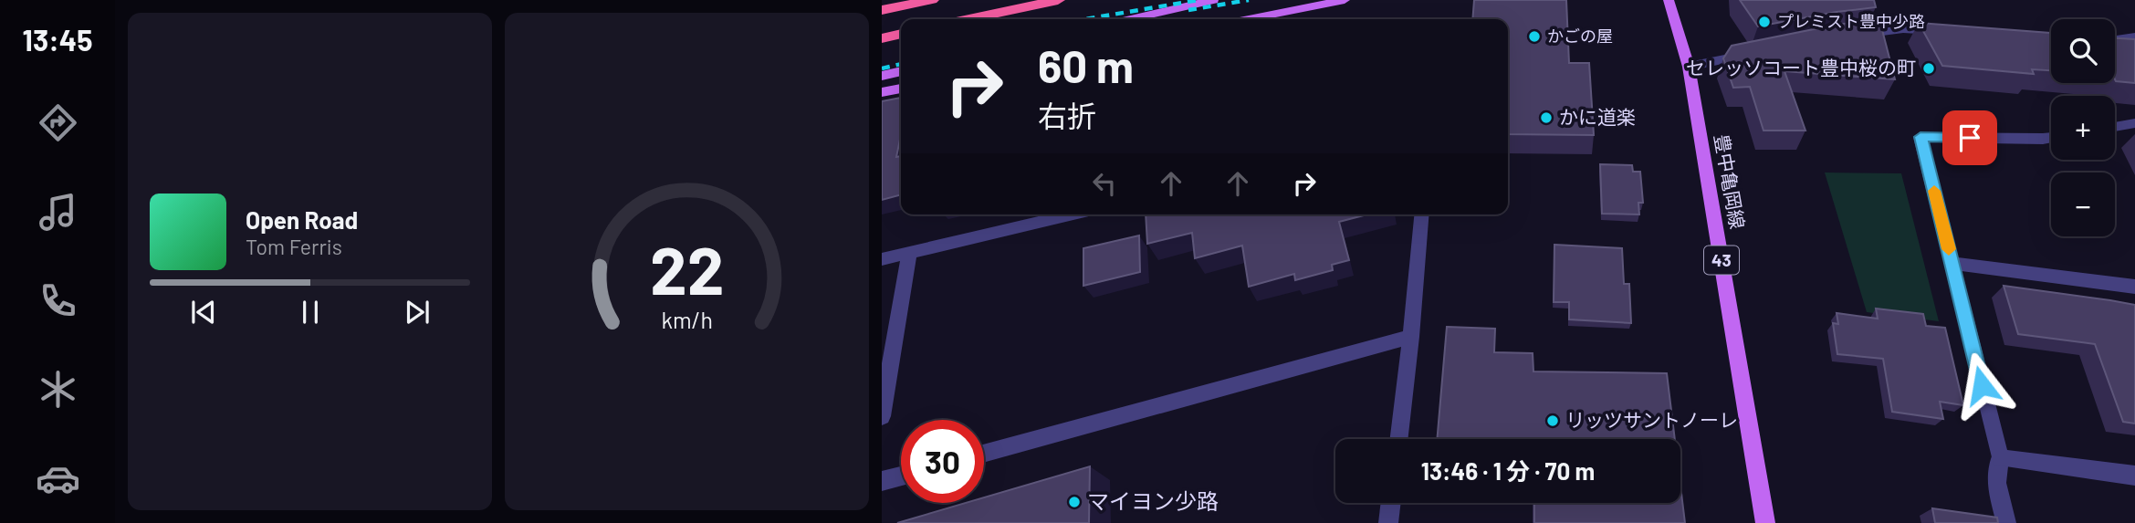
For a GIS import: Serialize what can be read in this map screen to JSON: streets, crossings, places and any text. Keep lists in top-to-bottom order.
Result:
{
  "streets": {
    "main road": ["豊中亀岡線", "43"]
  },
  "places": [
    "プレミスト豊中少路",
    "かごの屋",
    "セレッソコート豊中桜の町",
    "かに道楽",
    "リッツサントノーレ",
    "マイヨン少路"
  ],
  "page": {
    "tabs": "13:45",
    "map_buttons": ["+", "−"],
    "turn": ["60 m", "右折"],
    "song": ["Open Road", "Tom Ferris"],
    "limit": "30",
    "trip": "13:46 · 1 分 · 70 m",
    "gauge": ["22", "km/h"]
  }
}
